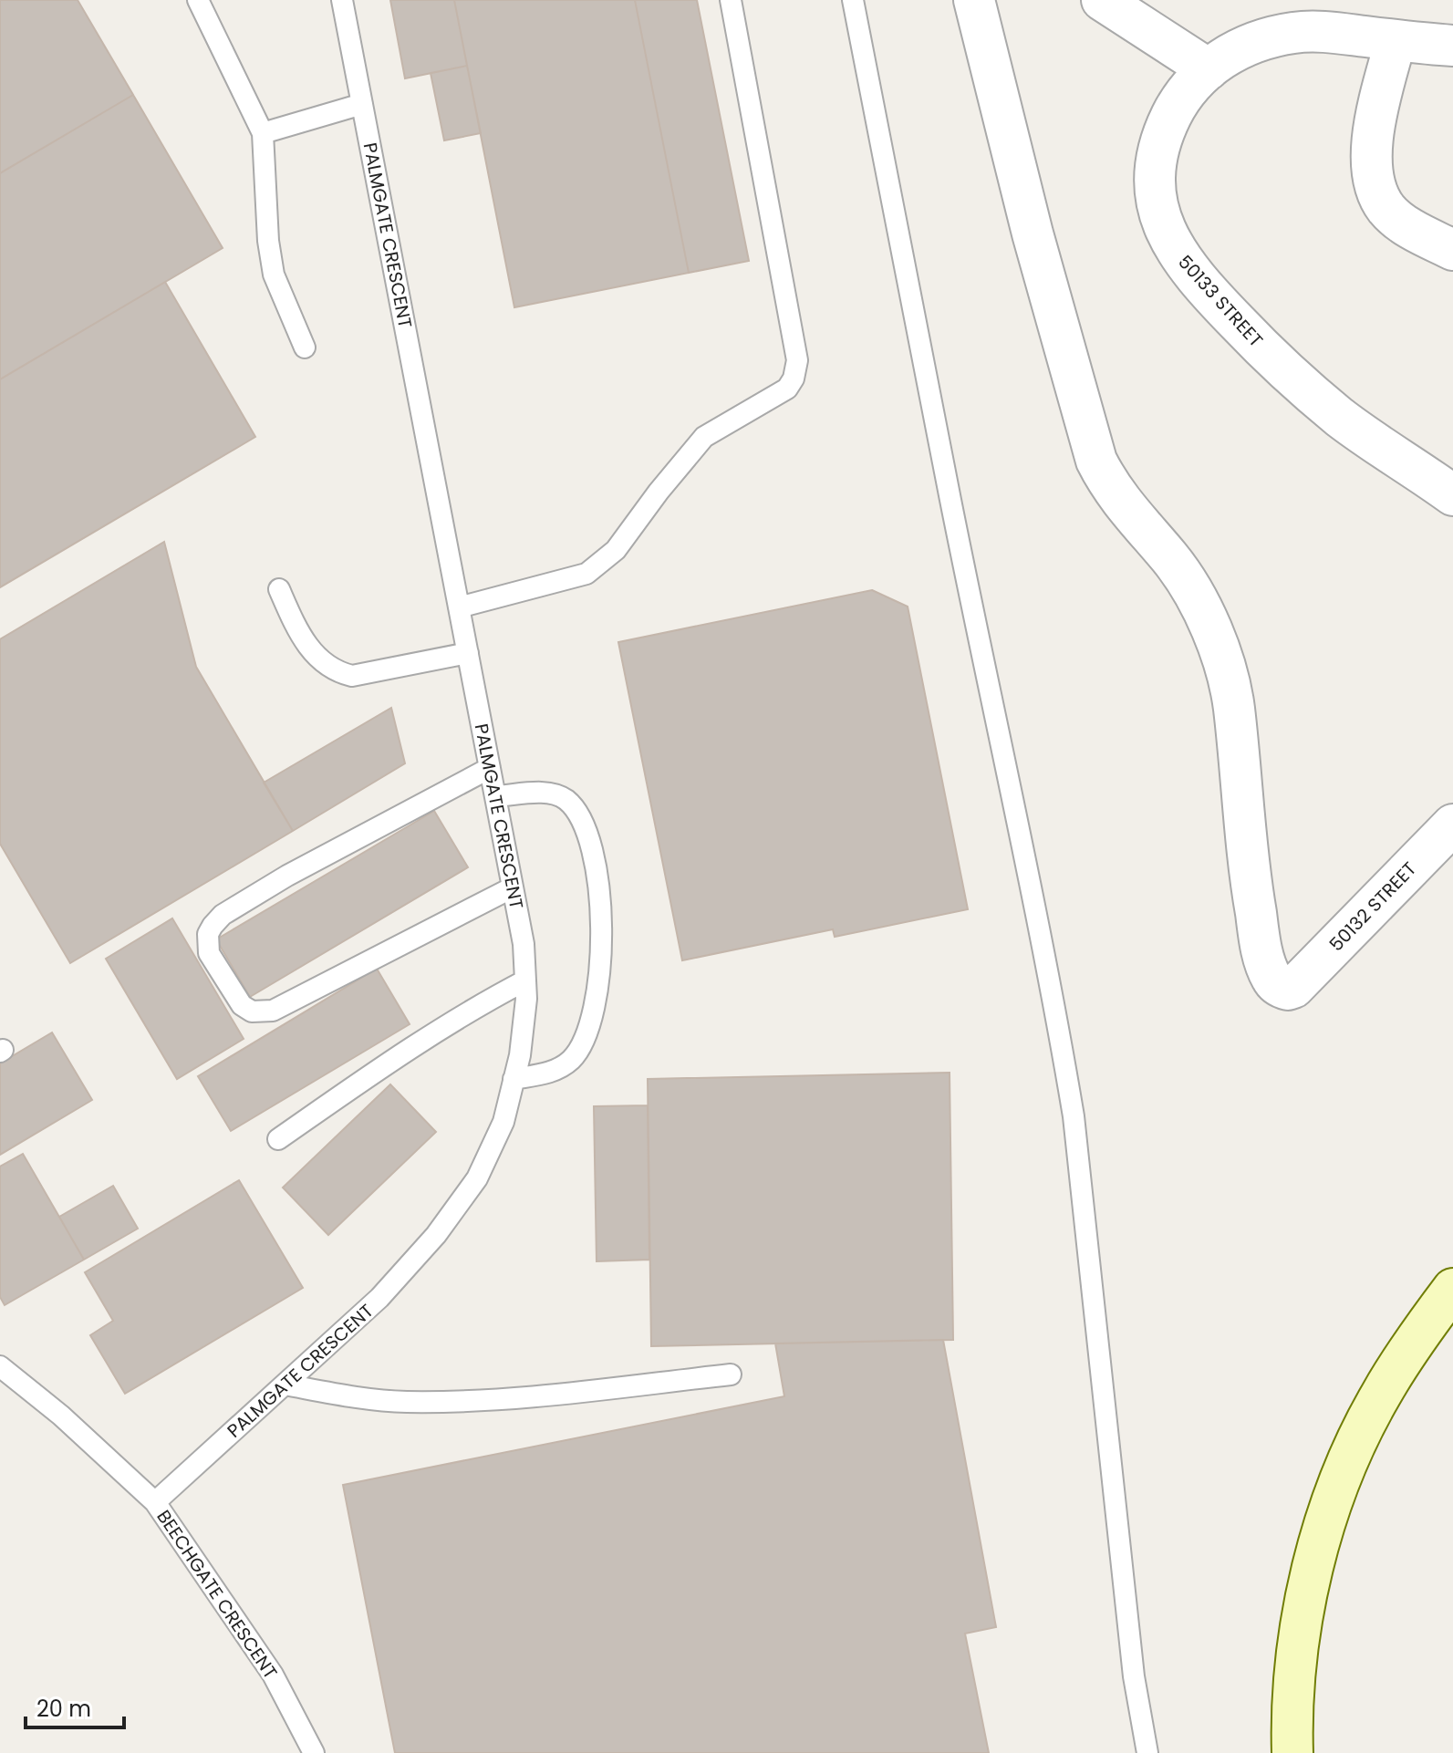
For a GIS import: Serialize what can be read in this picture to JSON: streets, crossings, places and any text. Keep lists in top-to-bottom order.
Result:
{
  "streets": {
    "street": ["50133 STREET", "50132 STREET"],
    "lane": ["PALMGATE CRESCENT", "BEECHGATE CRESCENT"]
  },
  "crossings": [
    ["PALMGATE CRESCENT", "BEECHGATE CRESCENT"]
  ],
  "scale_bar": "20 m"
}
